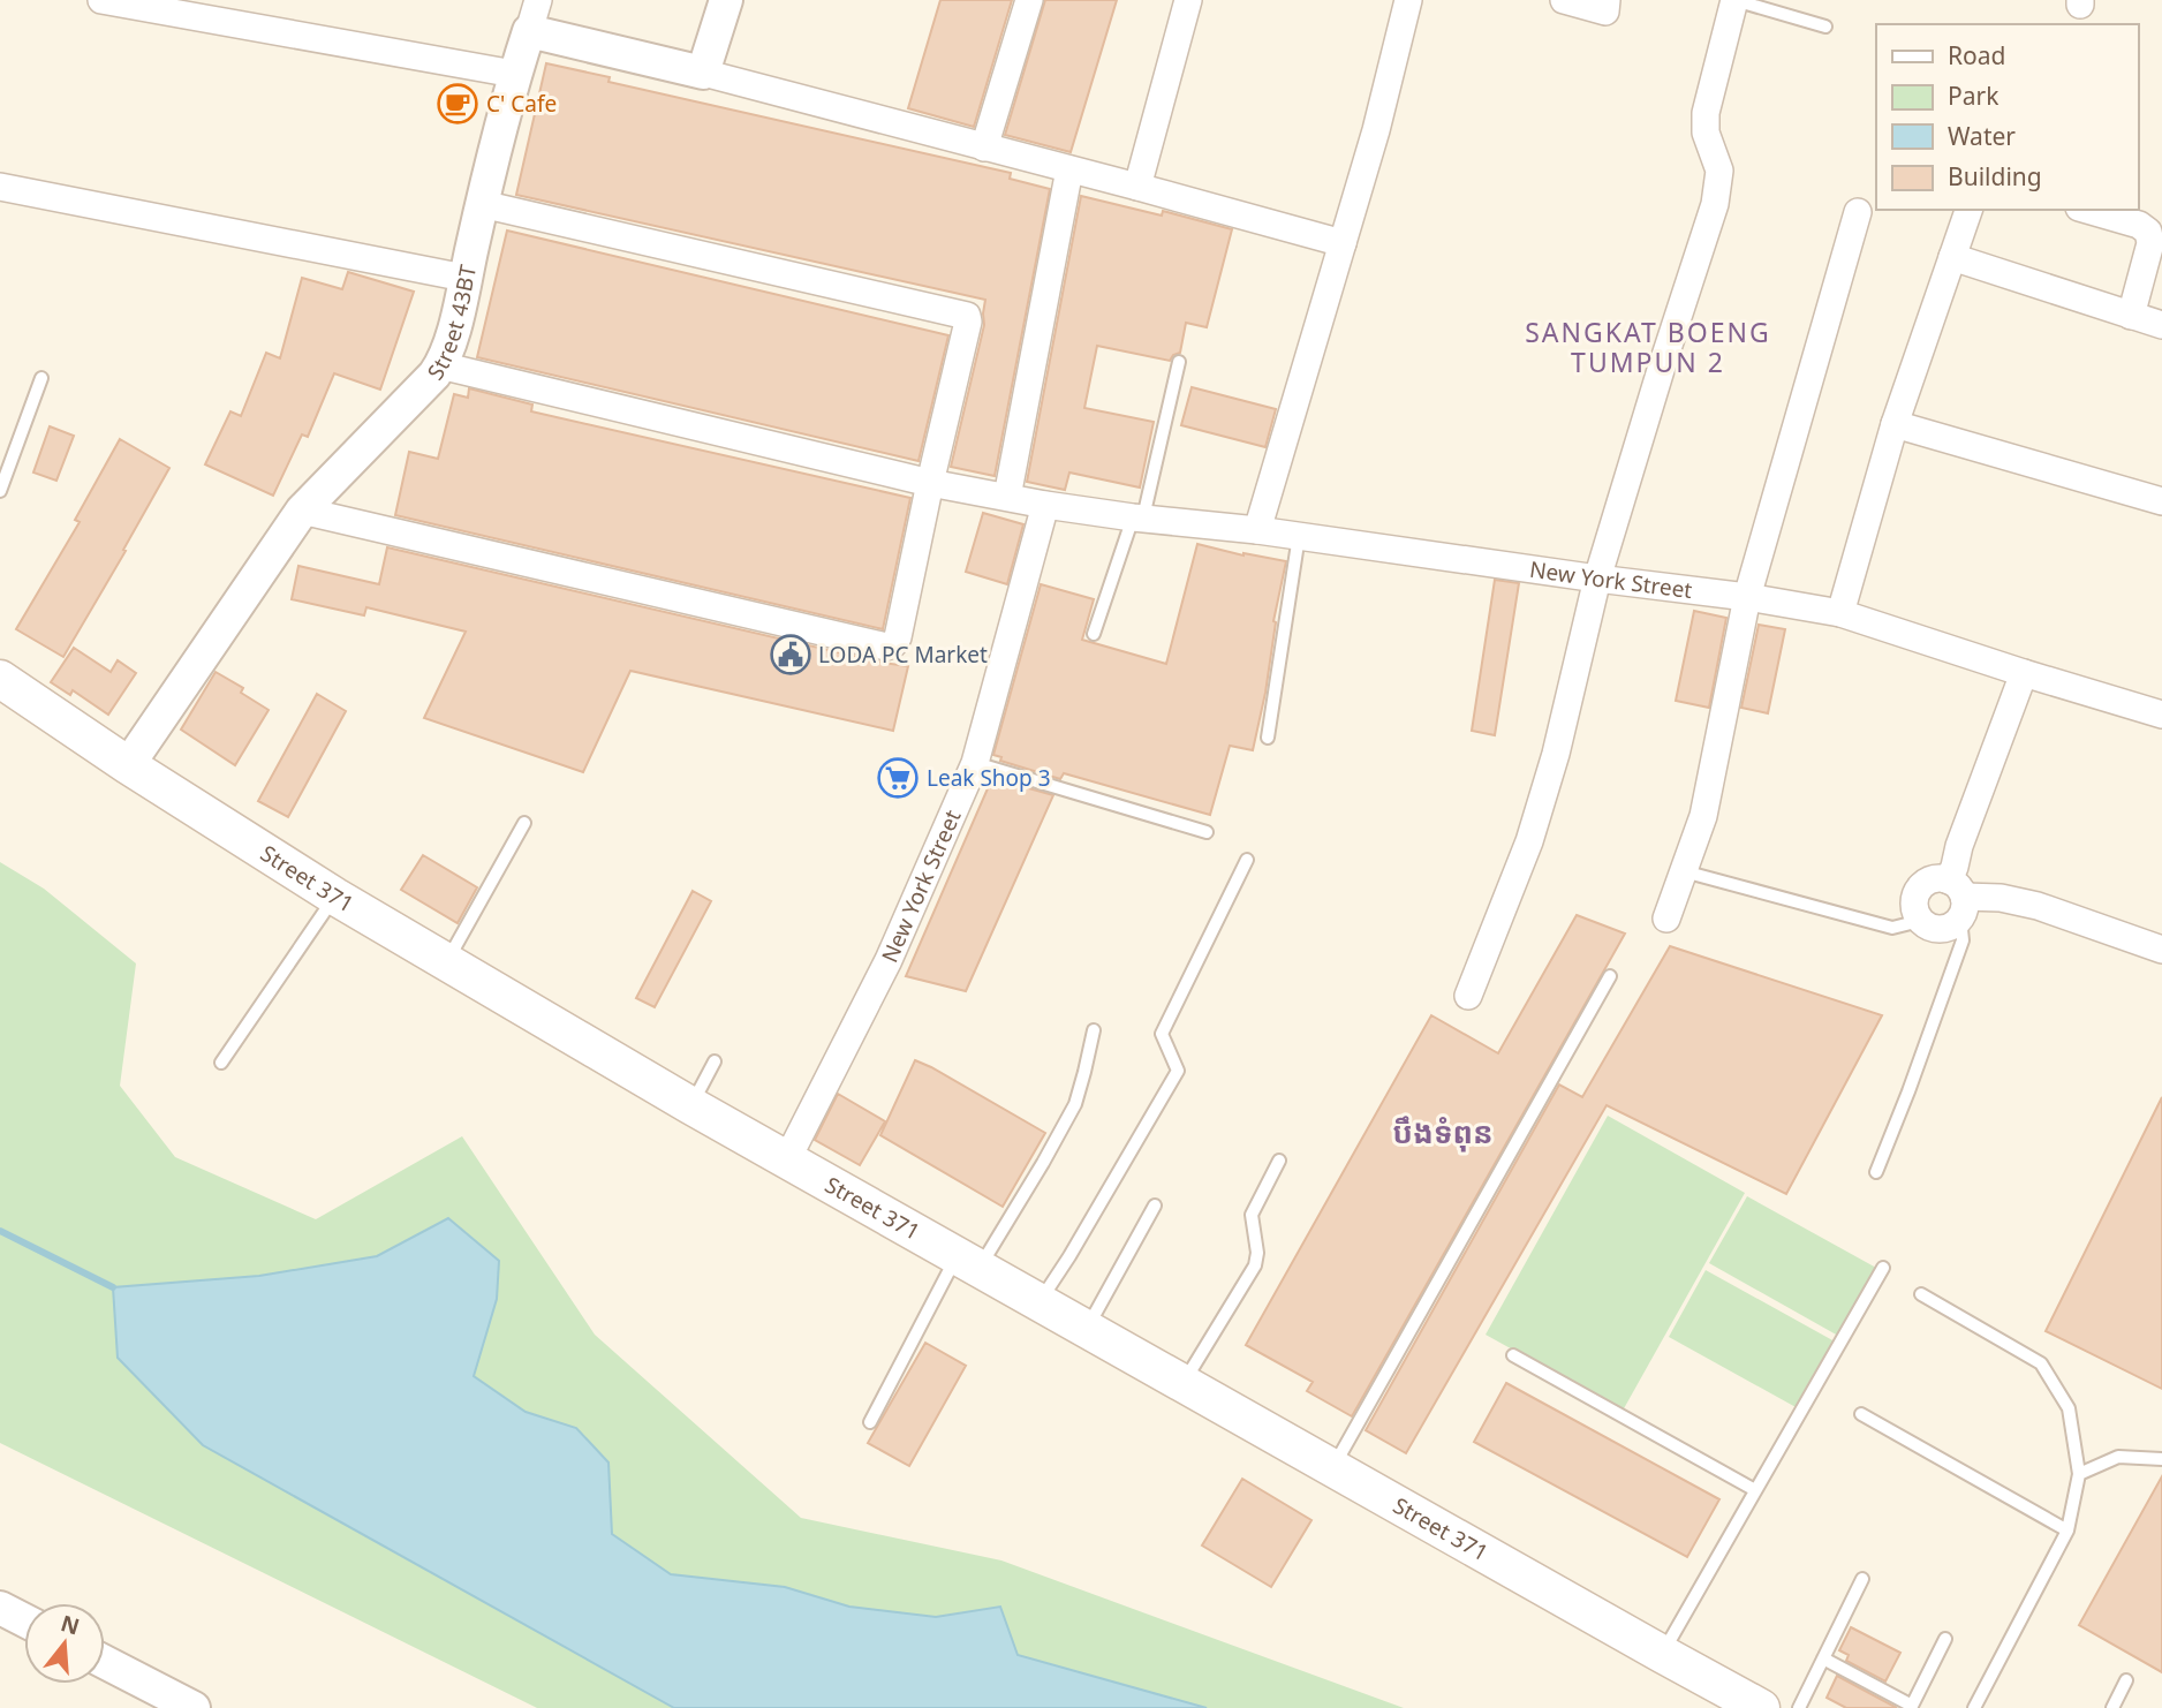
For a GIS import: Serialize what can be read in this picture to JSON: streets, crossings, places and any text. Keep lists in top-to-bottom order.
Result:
{
  "streets": {
    "main road": ["Street 371"],
    "street": ["Street 43BT", "New York Street"]
  },
  "crossings": [
    ["Street 43BT", "New York Street"],
    ["Street 43BT", "Street 371"],
    ["New York Street", "Street 371"]
  ],
  "districts": ["SANGKAT BOENG TUMPUN 2", "បឹងទំពុន"],
  "places": {
    "cafe": ["C' Cafe"],
    "public building": ["LODA PC Market"],
    "supermarket": ["Leak Shop 3"]
  },
  "legend": [
    "Road",
    "Park",
    "Water",
    "Building"
  ],
  "north": "top"
}
